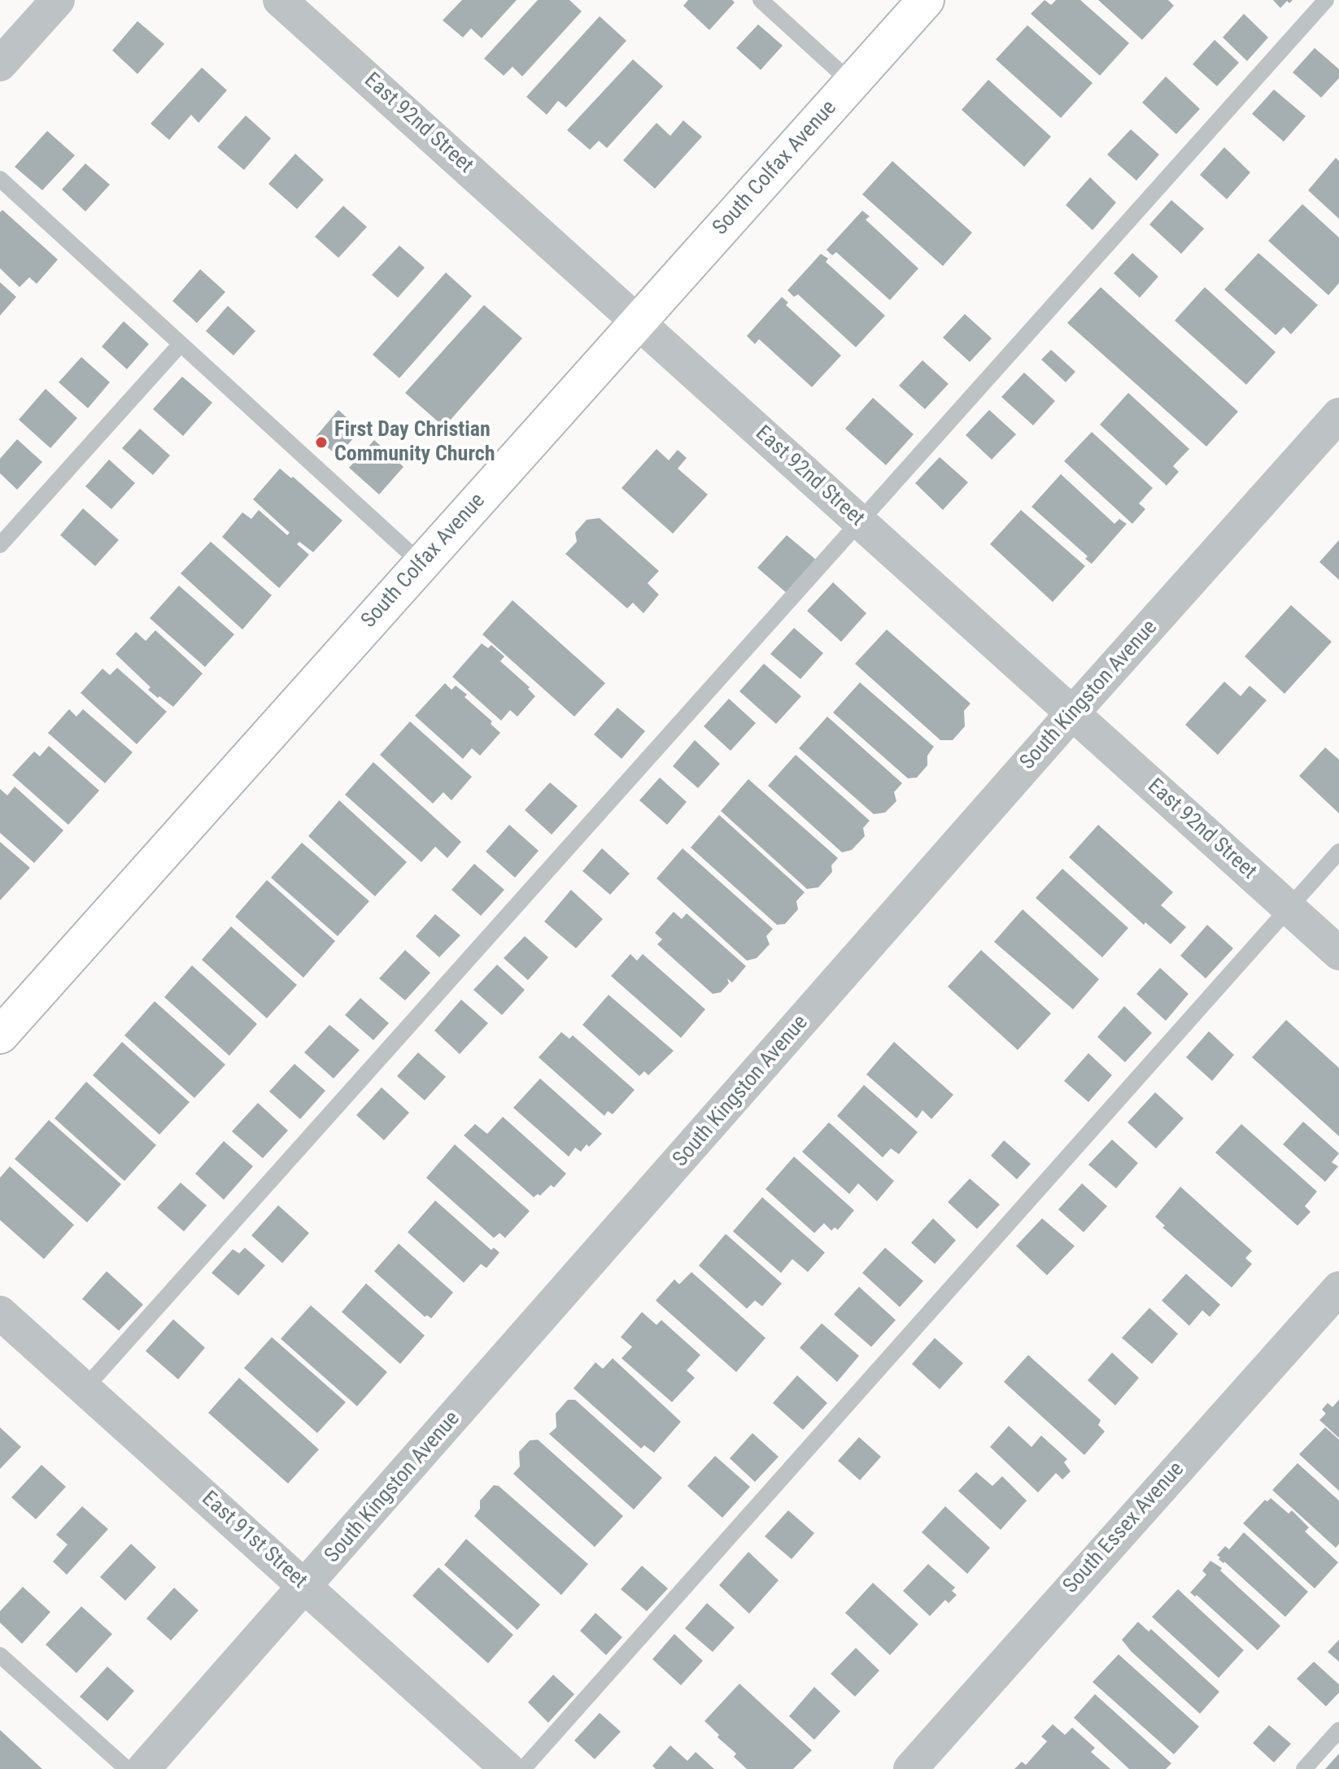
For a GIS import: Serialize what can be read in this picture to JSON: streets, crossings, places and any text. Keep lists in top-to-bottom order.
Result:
{
  "streets": {
    "main road": ["South Colfax Avenue"],
    "street": [
      "East 92nd Street",
      "South Kingston Avenue",
      "South Essex Avenue",
      "East 91st Street"
    ]
  },
  "crossings": [
    ["East 92nd Street", "South Colfax Avenue"],
    ["East 92nd Street", "South Kingston Avenue"],
    ["South Kingston Avenue", "East 91st Street"]
  ],
  "places": ["First Day Christian Community Church"]
}
